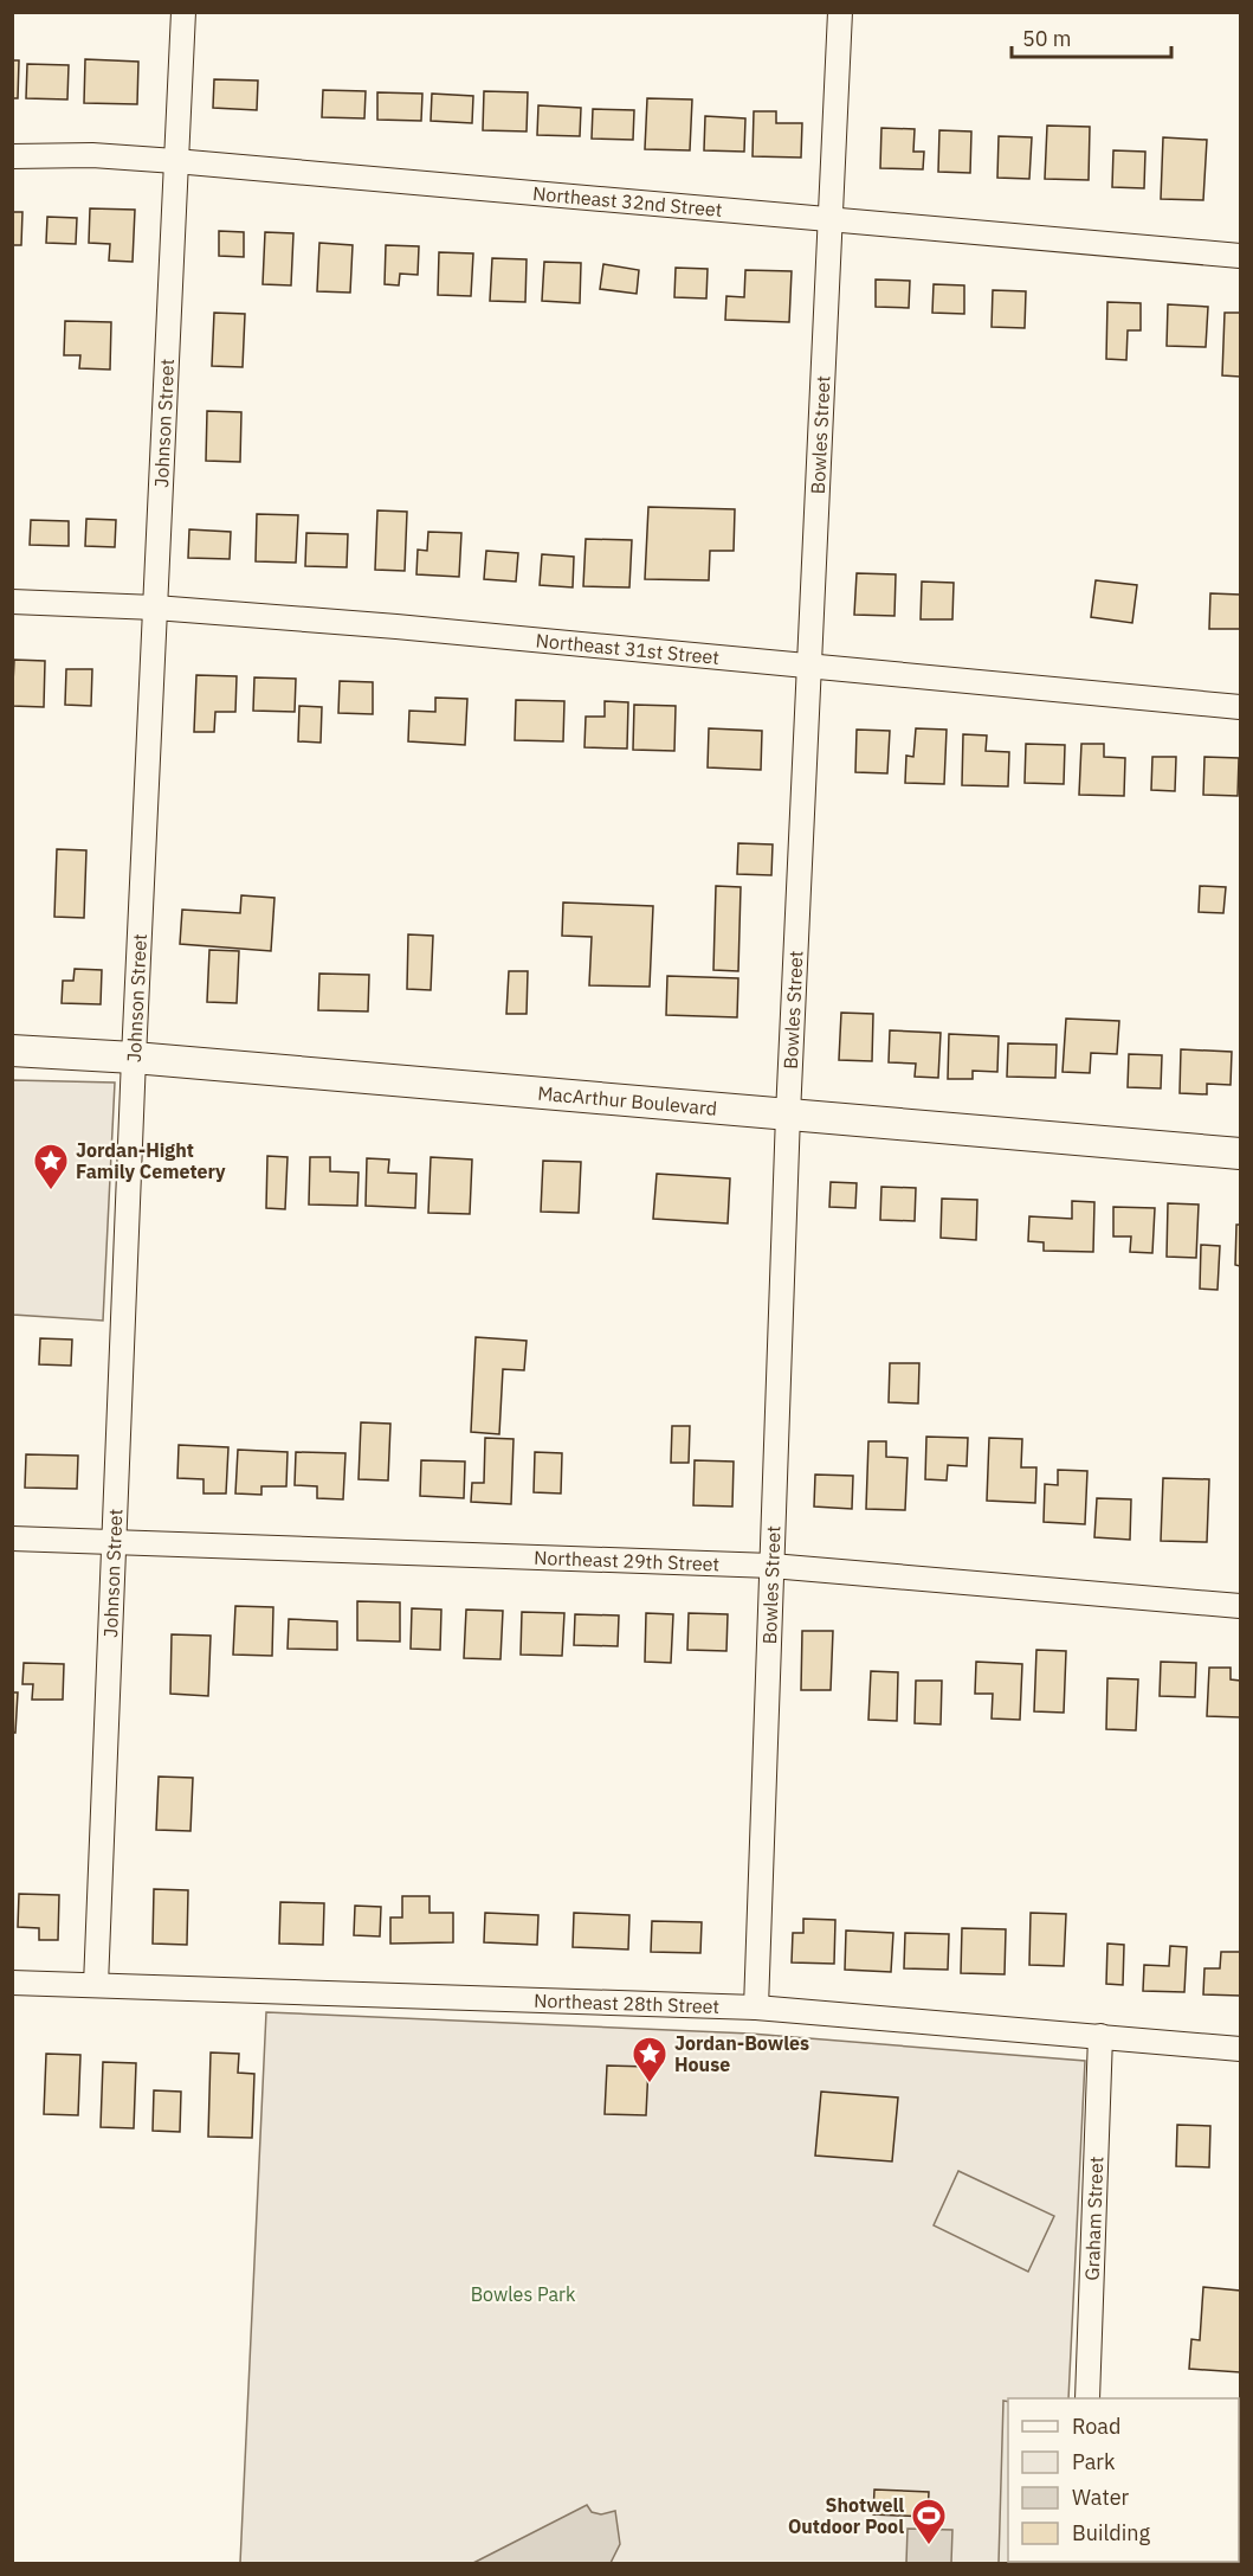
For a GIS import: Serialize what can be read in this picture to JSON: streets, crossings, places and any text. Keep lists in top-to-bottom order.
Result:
{
  "streets": {
    "main road": ["MacArthur Boulevard"],
    "street": [
      "Northeast 32nd Street",
      "Johnson Street",
      "Bowles Street",
      "Northeast 31st Street",
      "Northeast 29th Street",
      "Northeast 28th Street",
      "Graham Street"
    ]
  },
  "crossings": [
    ["Northeast 32nd Street", "Johnson Street"],
    ["Northeast 32nd Street", "Bowles Street"],
    ["Johnson Street", "Northeast 31st Street"],
    ["Johnson Street", "MacArthur Boulevard"],
    ["Johnson Street", "Northeast 29th Street"],
    ["Johnson Street", "Northeast 28th Street"],
    ["Bowles Street", "Northeast 31st Street"],
    ["Bowles Street", "MacArthur Boulevard"],
    ["Bowles Street", "Northeast 29th Street"],
    ["Bowles Street", "Northeast 28th Street"],
    ["Northeast 28th Street", "Graham Street"]
  ],
  "parks": ["Bowles Park"],
  "places": {
    "place": ["Jordan-Hight Family Cemetery", "Jordan-Bowles House"],
    "sports": ["Shotwell Outdoor Pool"]
  },
  "legend": [
    "Road",
    "Park",
    "Water",
    "Building"
  ],
  "scale_bar": "50 m"
}
